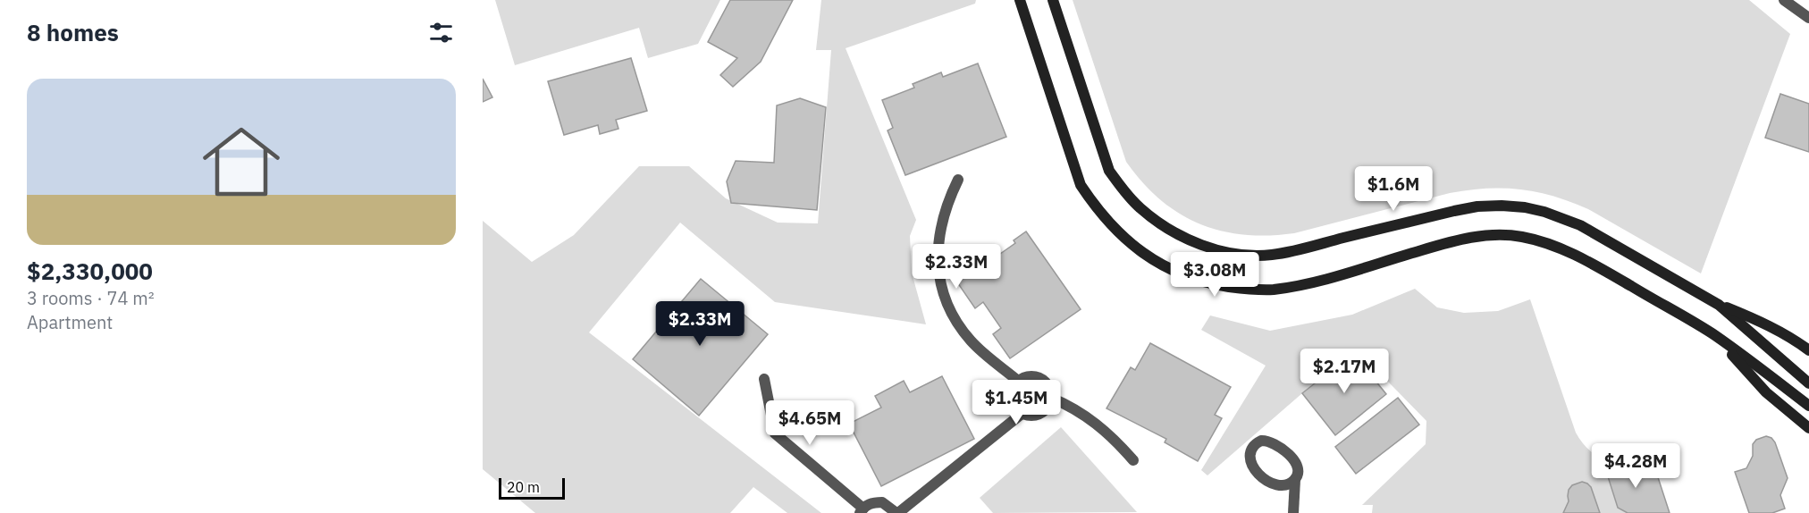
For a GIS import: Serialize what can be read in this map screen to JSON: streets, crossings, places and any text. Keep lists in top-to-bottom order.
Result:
{
  "scale_bar": "20 m",
  "page": {
    "heading": "8 homes",
    "list": [
      {
        "name": "$2,330,000",
        "note": "3 rooms · 74 m² · Apartment"
      }
    ],
    "price": [
      "$1.6M",
      "$2.33M",
      "$3.08M",
      "$2.33M",
      "$2.17M",
      "$1.45M",
      "$4.65M",
      "$4.28M"
    ],
    "scale": "20 m"
  }
}
